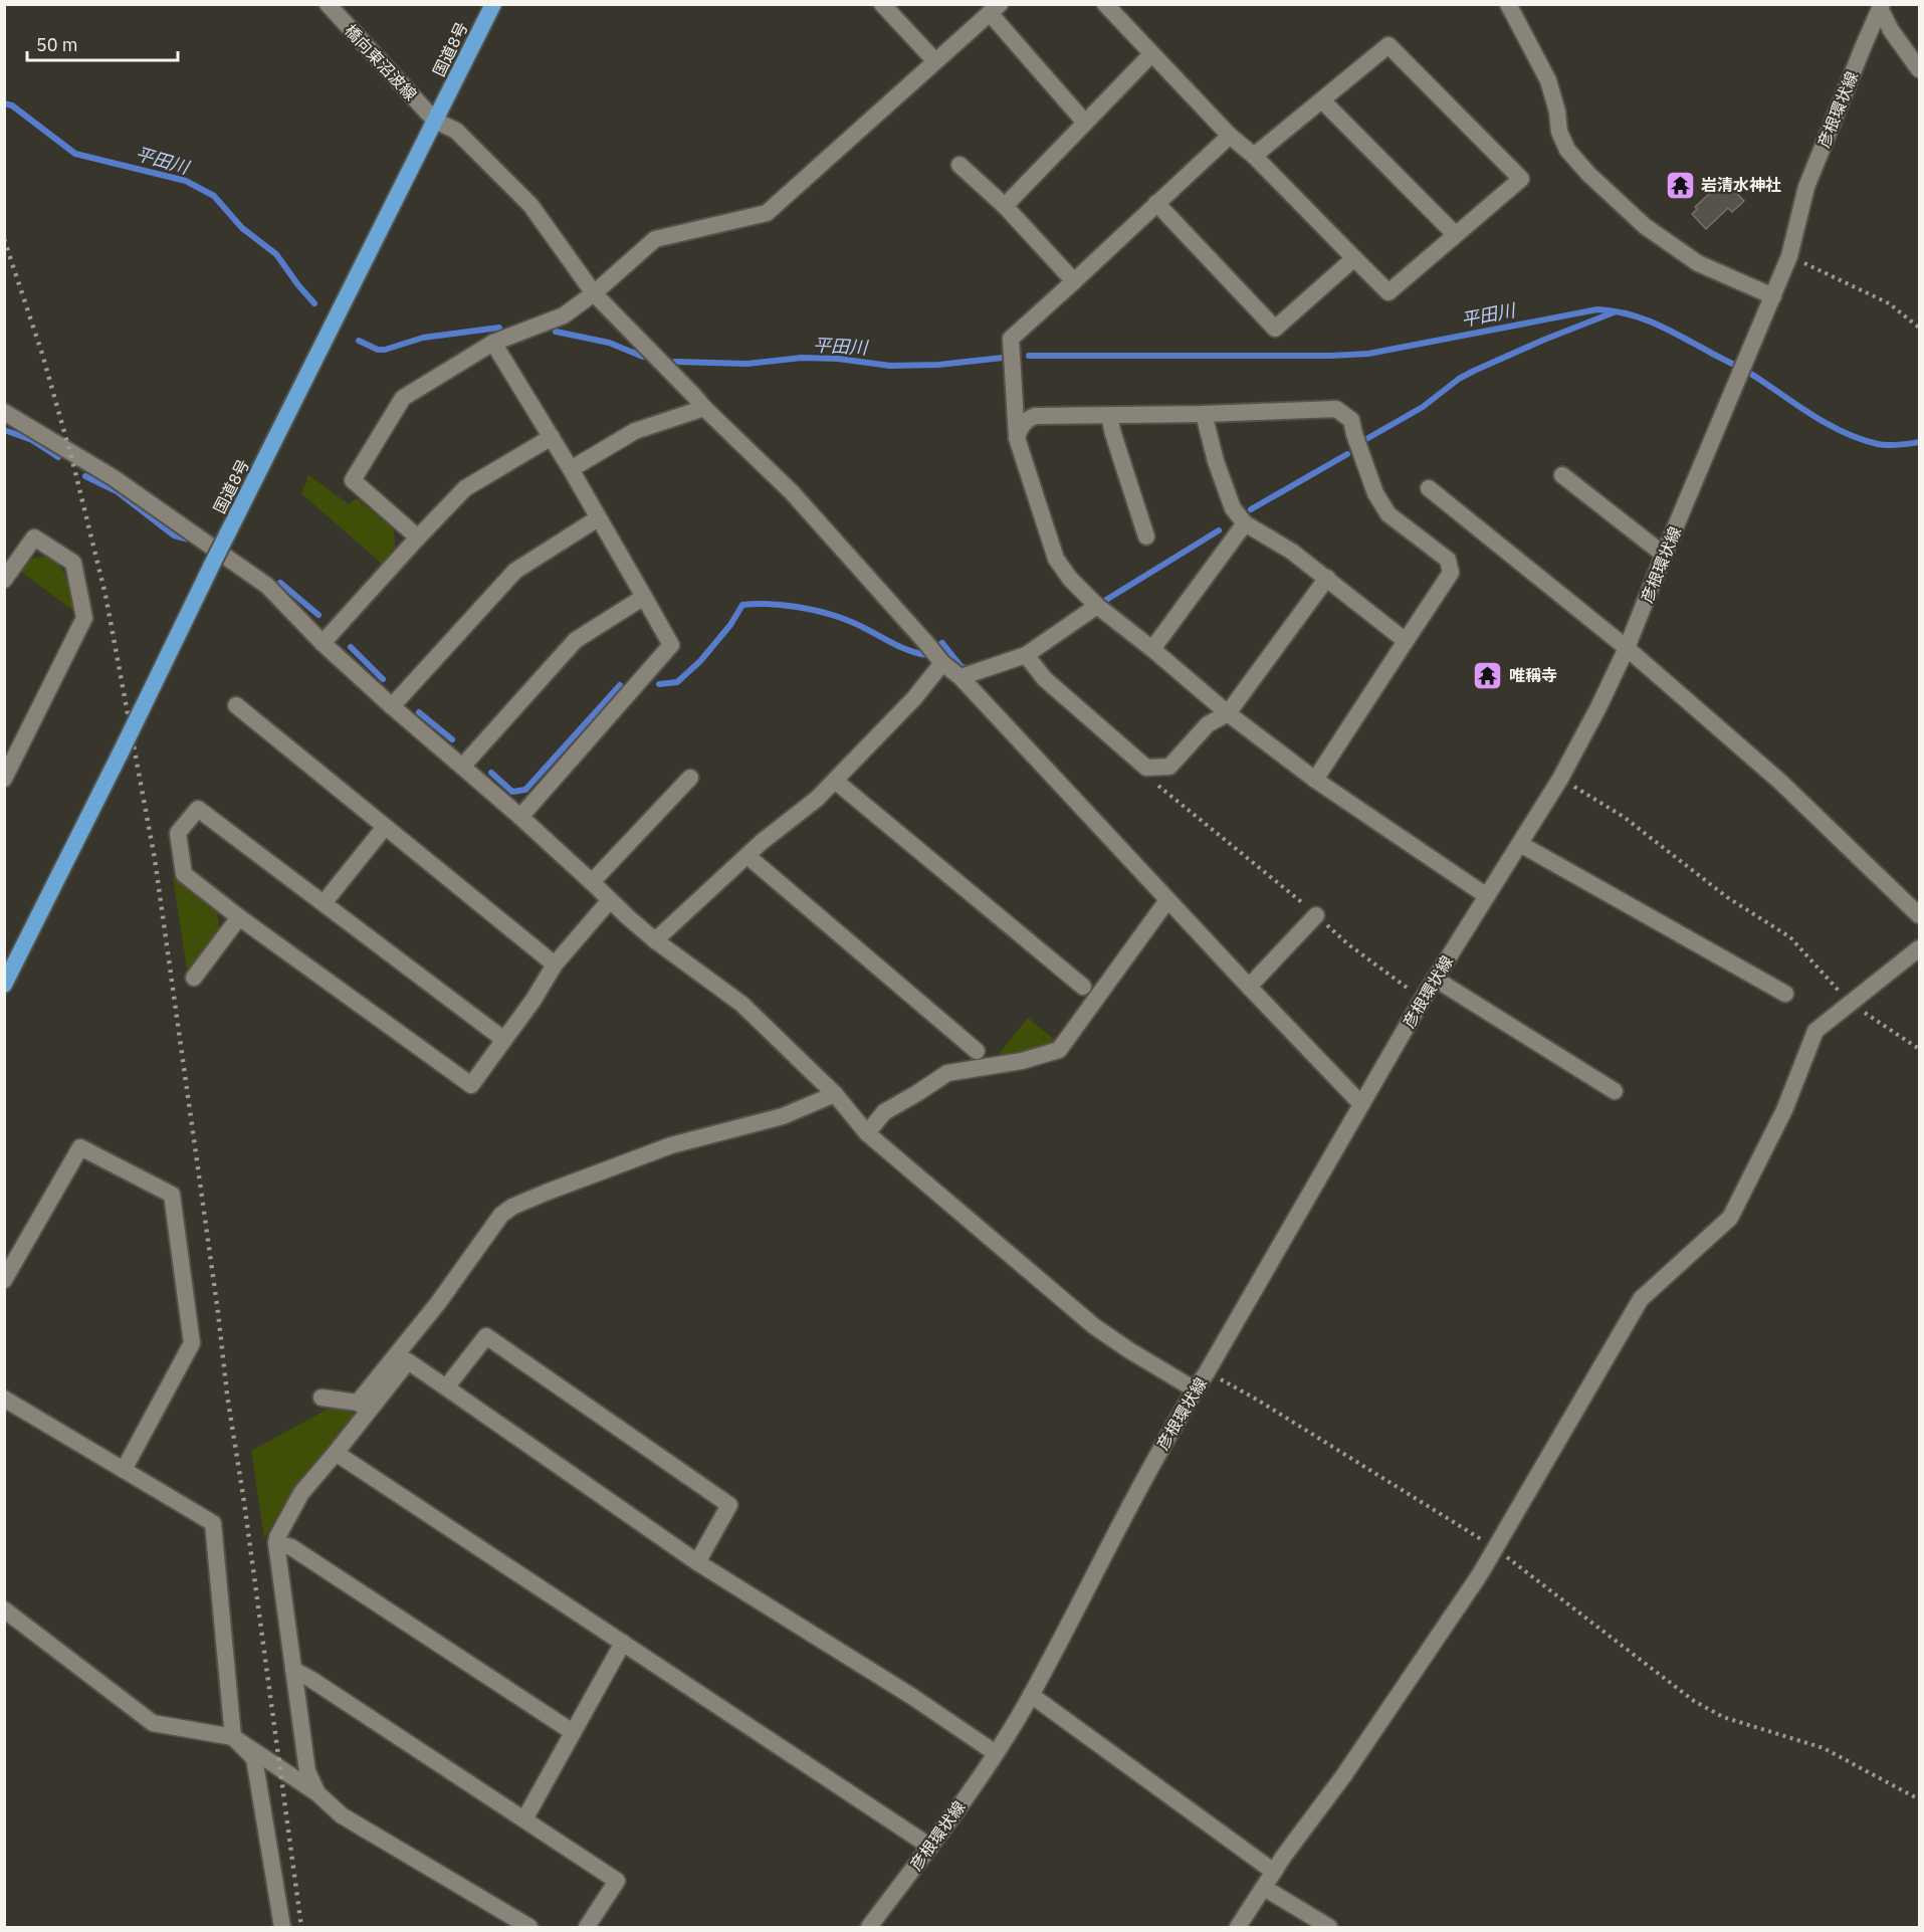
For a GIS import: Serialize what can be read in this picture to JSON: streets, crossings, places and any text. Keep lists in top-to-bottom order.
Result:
{
  "streets": {
    "highway": ["国道8号"],
    "street": ["橋向東沼波線", "彦根環状線"]
  },
  "crossings": [
    ["国道8号", "橋向東沼波線"],
    ["橋向東沼波線", "彦根環状線"]
  ],
  "water": ["平田川"],
  "places": {
    "temple": ["岩清水神社", "唯稱寺"]
  },
  "scale_bar": "50 m"
}
